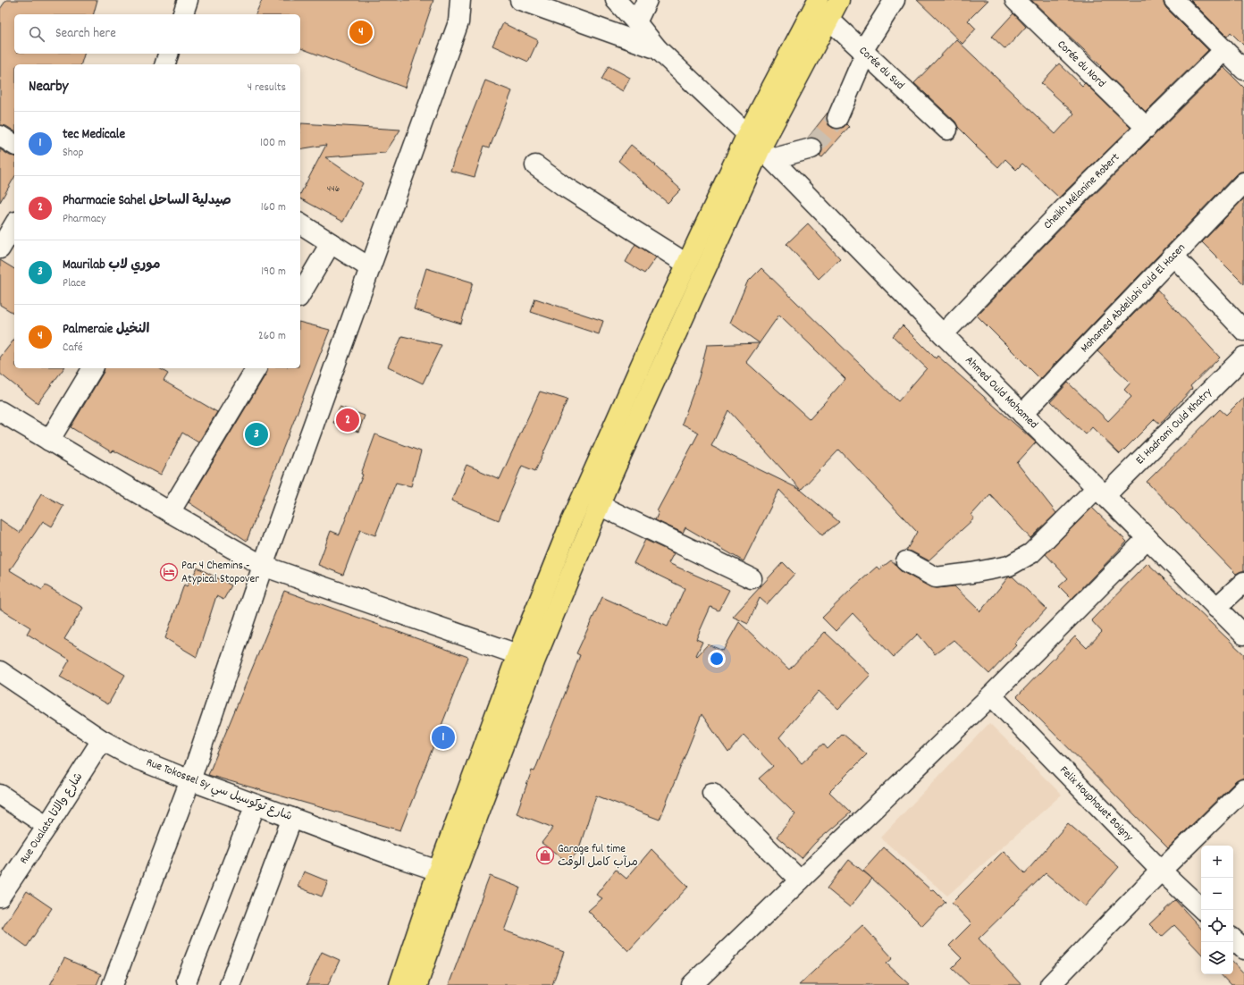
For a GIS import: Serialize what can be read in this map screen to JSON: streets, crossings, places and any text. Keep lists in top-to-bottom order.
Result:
{
  "streets": {
    "street": [
      "Corée du Nord",
      "Corée du Sud",
      "Cheikh Mélanine Robert",
      "Mohamed Abdellahi ould El Hacen",
      "Ahmed Ould Mohamed",
      "El Hadrami Ould Khatry",
      "Rue Tokossel Sy شارع توكوسيل سي",
      "Felix Houphouet Boigny",
      "Rue Oualata شارع والاتا"
    ]
  },
  "crossings": [
    ["Corée du Nord", "Cheikh Mélanine Robert"],
    ["Cheikh Mélanine Robert", "Ahmed Ould Mohamed"],
    ["Mohamed Abdellahi ould El Hacen", "Ahmed Ould Mohamed"],
    ["Ahmed Ould Mohamed", "El Hadrami Ould Khatry"],
    ["Rue Tokossel Sy شارع توكوسيل سي", "Rue Oualata شارع والاتا"]
  ],
  "places": {
    "hotel": ["Par 4 Chemins - Atypical Stopover"],
    "shop": ["Garage ful time مرآب كامل الوقت"]
  },
  "house_numbers": ["446"],
  "page": {
    "search": "Search here",
    "pins": [
      "4",
      "2",
      "3",
      "1"
    ],
    "heading": ["Nearby", "4 results"],
    "list": [
      {
        "mark": "1",
        "name": "tec Medicale",
        "note": "Shop",
        "value": "100 m"
      },
      {
        "mark": "2",
        "name": "Pharmacie Sahel صيدلية الساحل",
        "note": "Pharmacy",
        "value": "160 m"
      },
      {
        "mark": "3",
        "name": "Maurilab موري لاب",
        "note": "Place",
        "value": "190 m"
      },
      {
        "mark": "4",
        "name": "Palmeraie النخيل",
        "note": "Café",
        "value": "260 m"
      }
    ],
    "map_buttons": ["+", "−"]
  }
}
